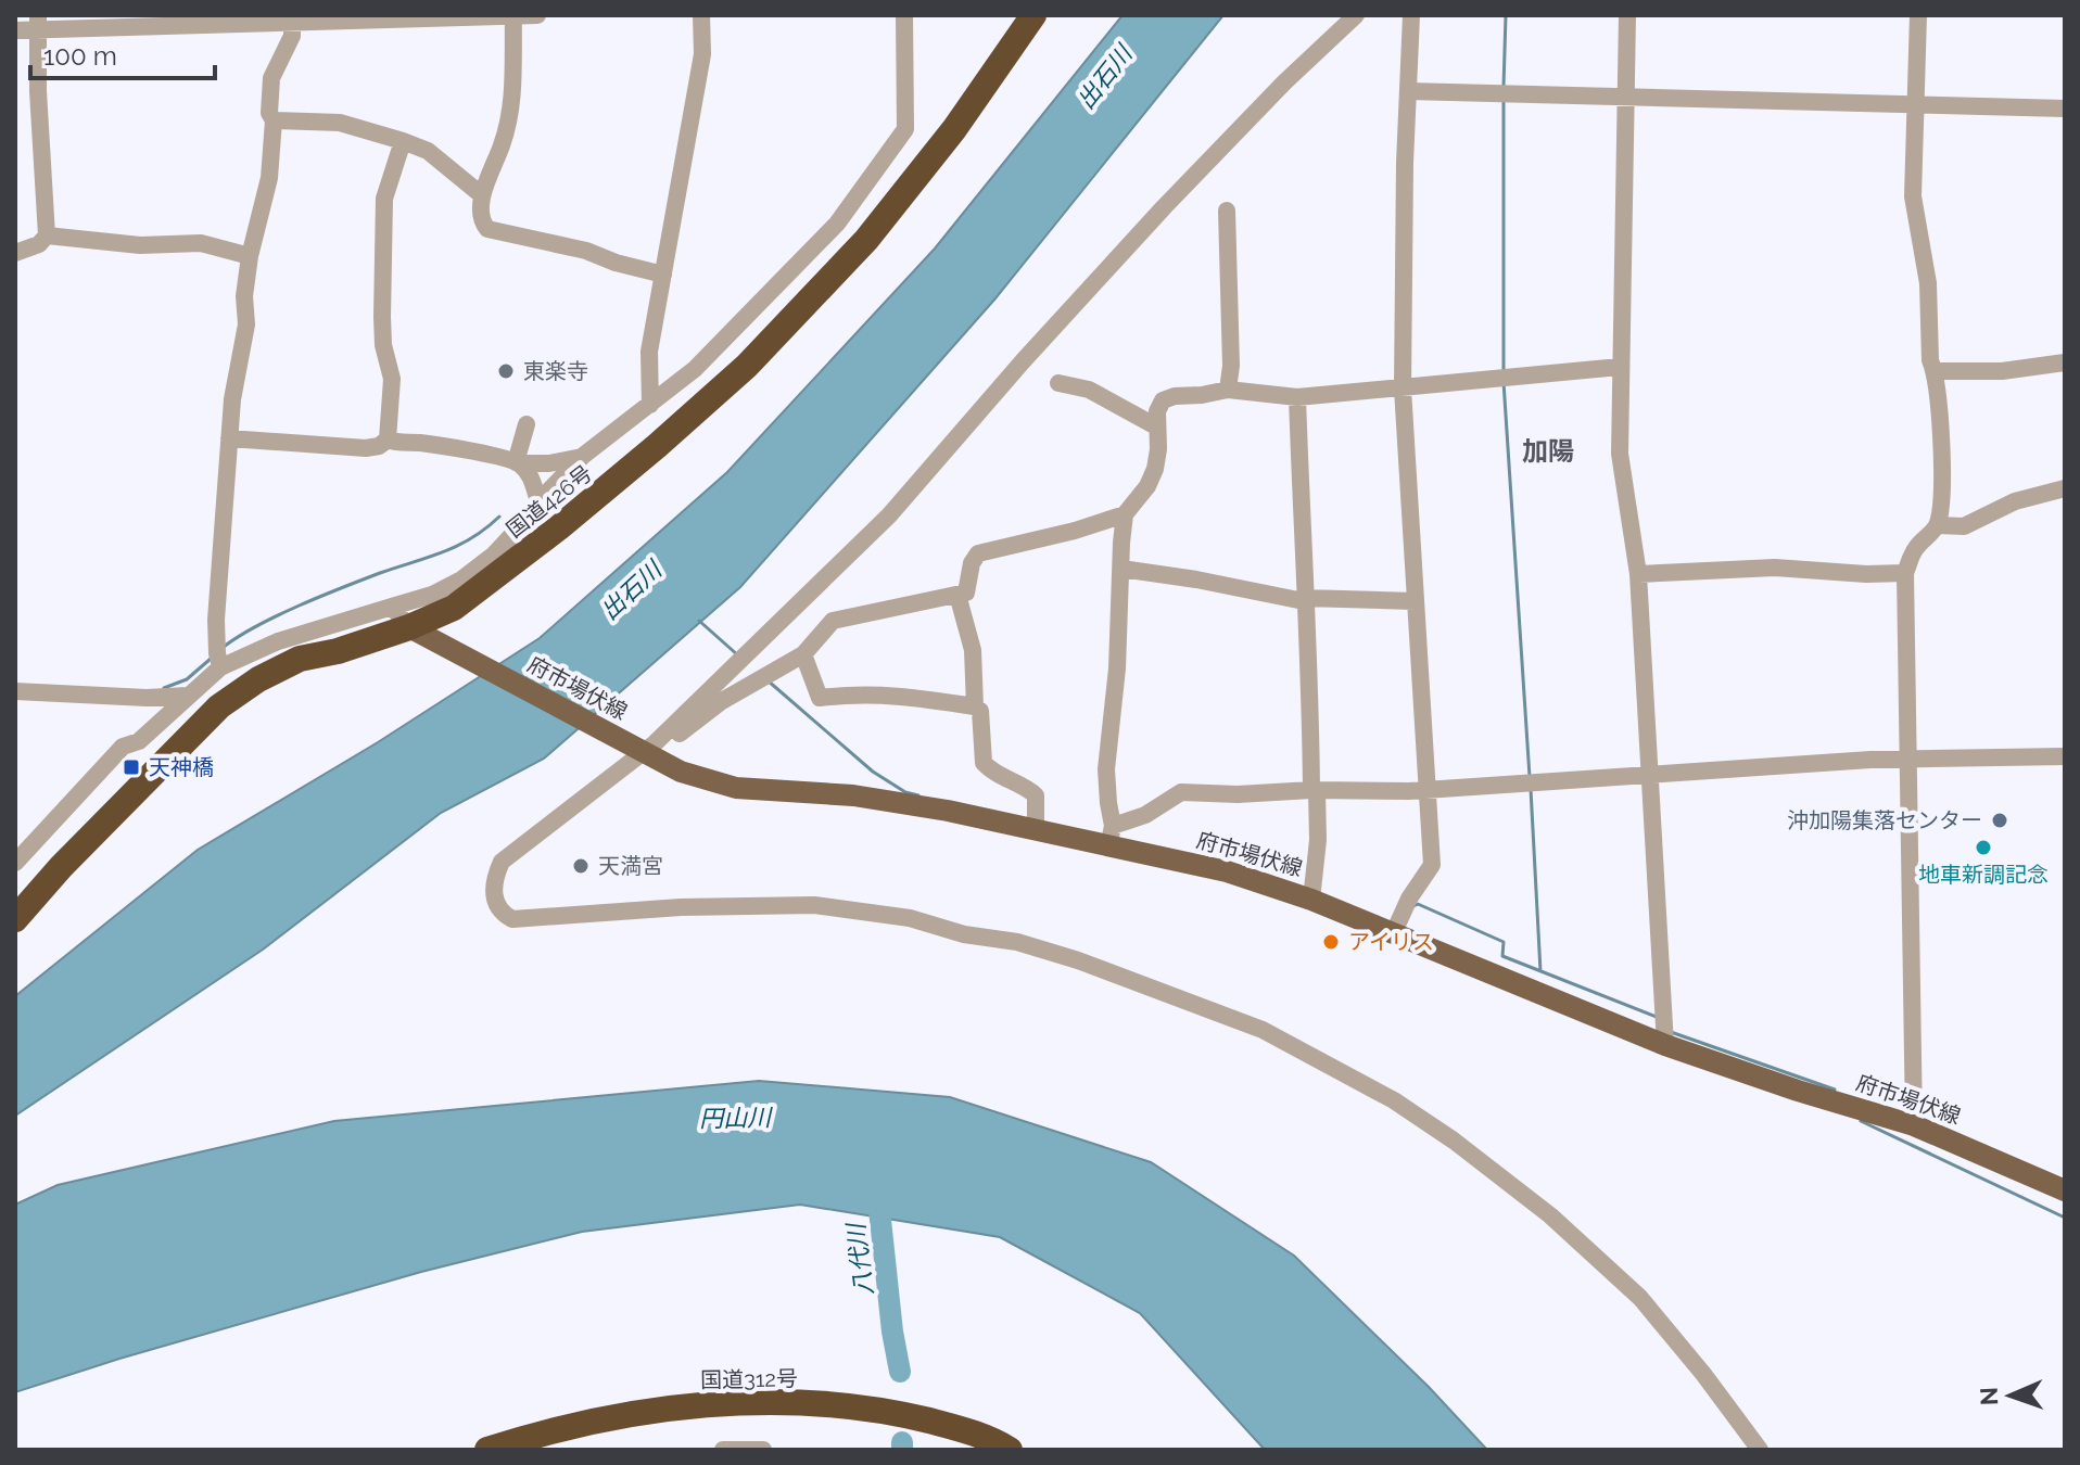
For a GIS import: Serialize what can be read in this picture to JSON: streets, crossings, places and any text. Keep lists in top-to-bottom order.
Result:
{
  "streets": {
    "highway": ["国道426号", "国道312号"],
    "main road": ["府市場伏線"]
  },
  "crossings": [
    ["国道426号", "府市場伏線"]
  ],
  "districts": ["加陽"],
  "water": ["出石川", "円山川", "八代川"],
  "places": {
    "other": [
      "東楽寺",
      "沖加陽集落センター",
      "地車新調記念",
      "天満宮",
      "アイリス"
    ],
    "transit": ["天神橋"]
  },
  "scale_bar": "100 m",
  "north": "left"
}
